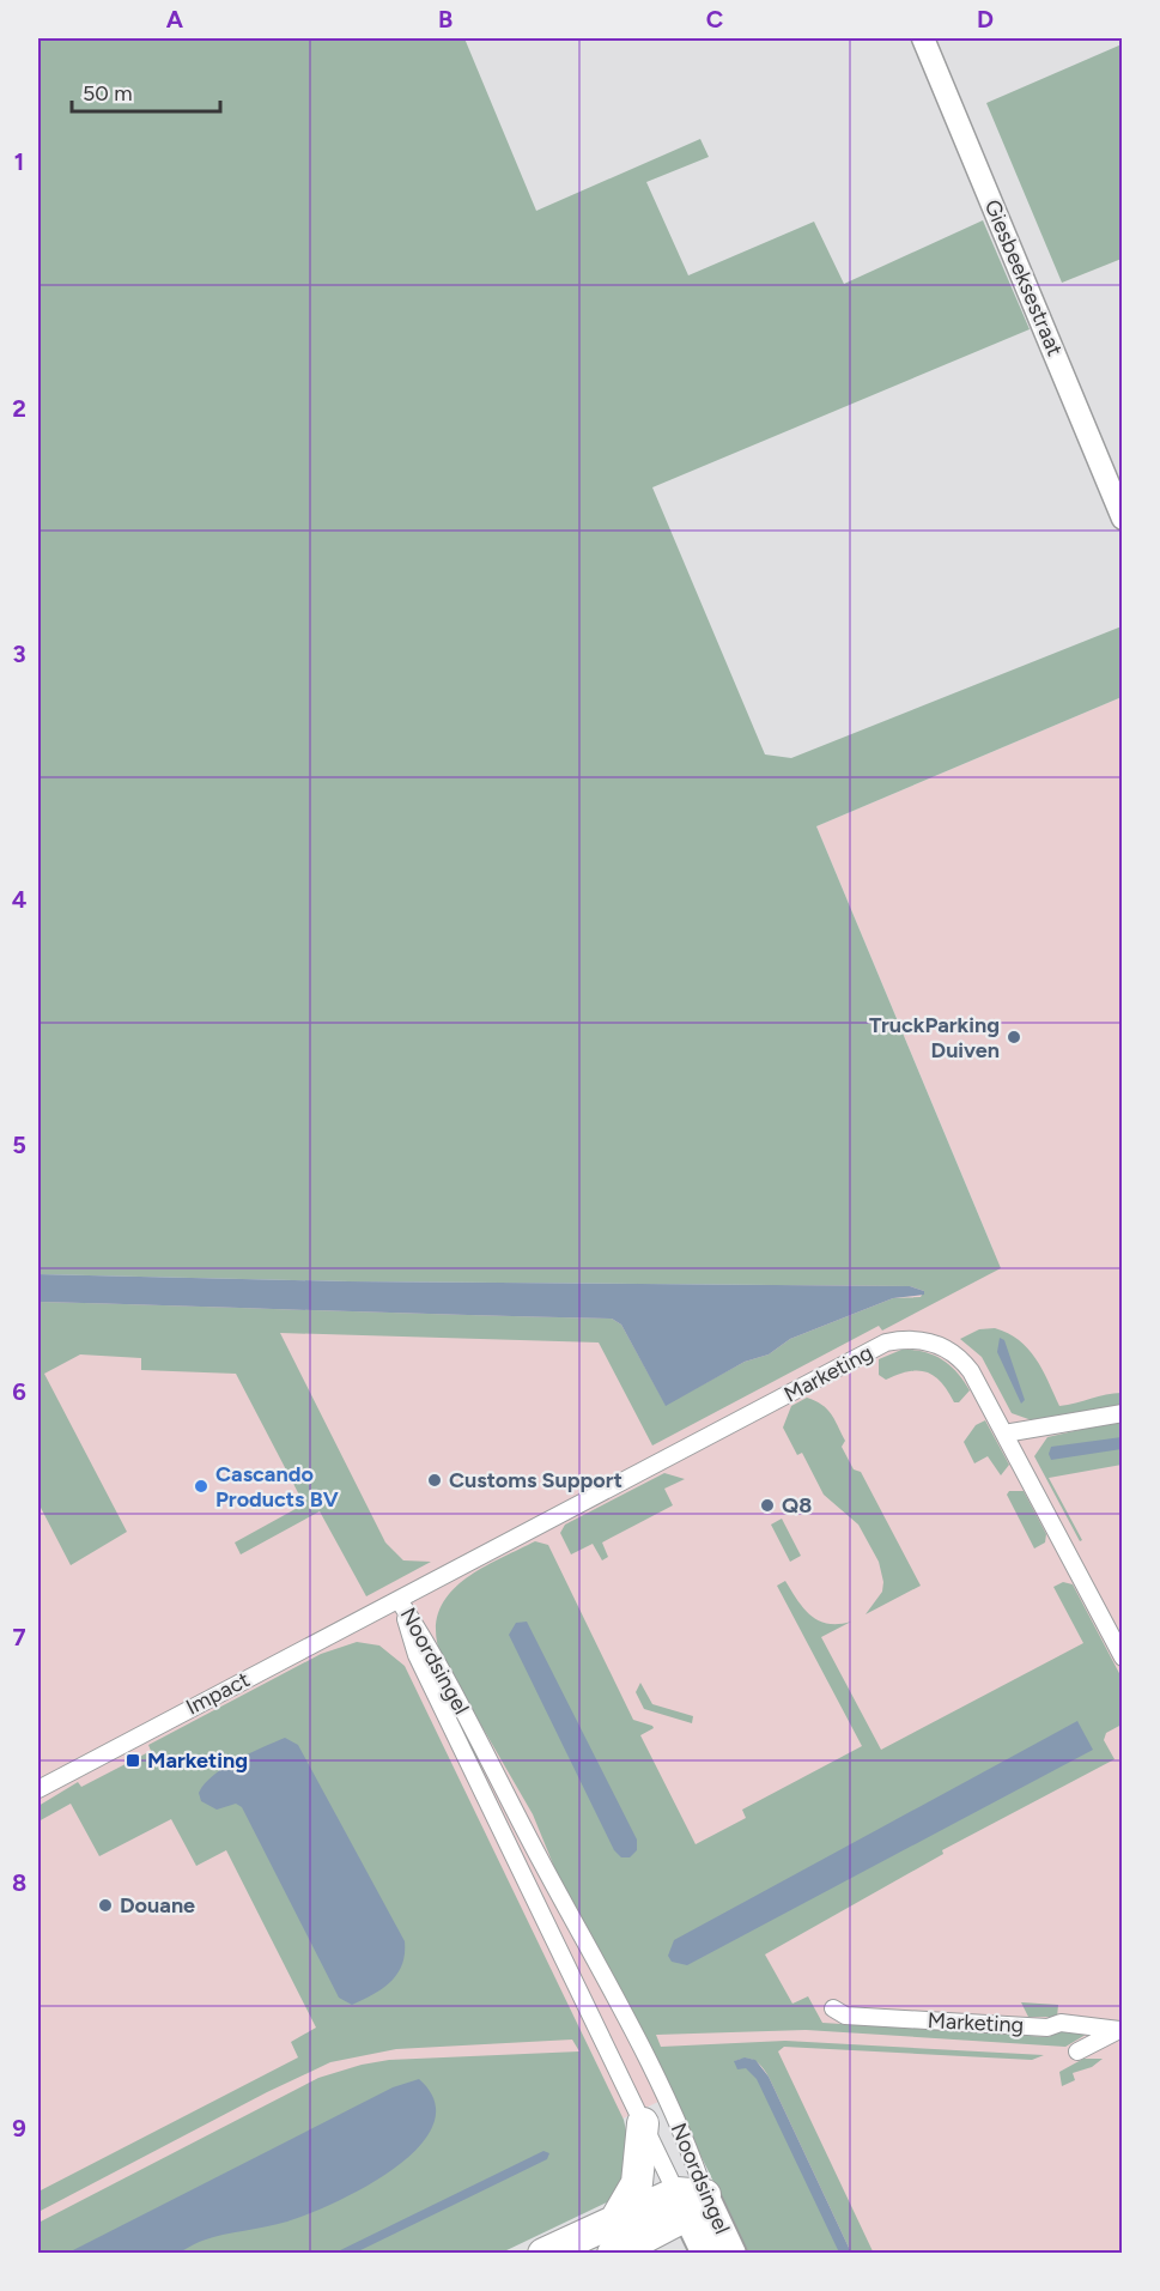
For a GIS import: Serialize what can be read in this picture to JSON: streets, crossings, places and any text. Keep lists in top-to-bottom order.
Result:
{
  "streets": {
    "main road": ["Noordsingel"],
    "street": ["Giesbeeksestraat", "Marketing", "Impact"]
  },
  "crossings": [
    ["Marketing", "Noordsingel"],
    ["Marketing", "Impact"],
    ["Noordsingel", "Impact"]
  ],
  "places": {
    "other": [
      "TruckParking Duiven",
      "Customs Support",
      "Cascando Products BV",
      "Q8",
      "Douane"
    ],
    "transit": ["Marketing"]
  },
  "scale_bar": "50 m",
  "grid": {
    "columns": [
      "A",
      "B",
      "C",
      "D"
    ],
    "rows": [
      "1",
      "2",
      "3",
      "4",
      "5",
      "6",
      "7",
      "8",
      "9"
    ]
  }
}
